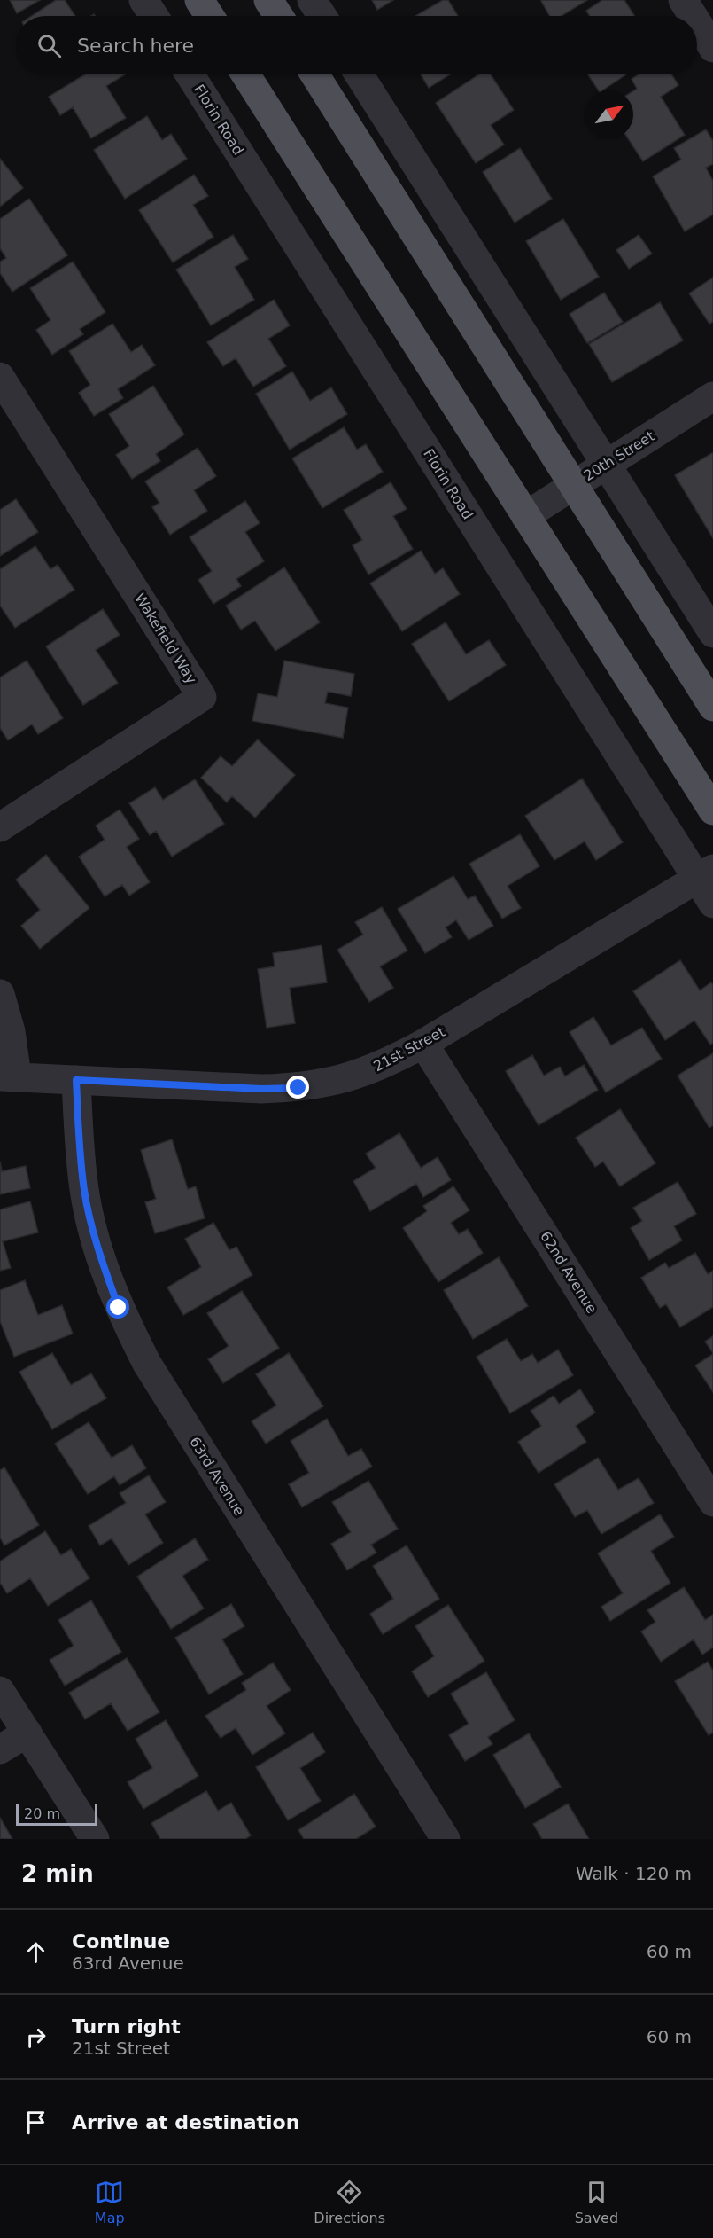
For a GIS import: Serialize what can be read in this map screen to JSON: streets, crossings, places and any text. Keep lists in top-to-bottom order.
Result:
{
  "streets": {
    "street": [
      "Florin Road",
      "20th Street",
      "Wakefield Way",
      "21st Street",
      "62nd Avenue",
      "63rd Avenue"
    ]
  },
  "crossings": [
    ["Florin Road", "21st Street"],
    ["21st Street", "62nd Avenue"],
    ["21st Street", "63rd Avenue"]
  ],
  "scale_bar": "20 m",
  "north": "top right",
  "page": {
    "search": "Search here",
    "scale": "20 m",
    "heading": ["2 min", "Walk · 120 m"],
    "list": [
      ["Continue", "63rd Avenue", "60 m"],
      ["Turn right", "21st Street", "60 m"],
      "Arrive at destination"
    ],
    "nav": ["Map", "Directions", "Saved"]
  }
}
